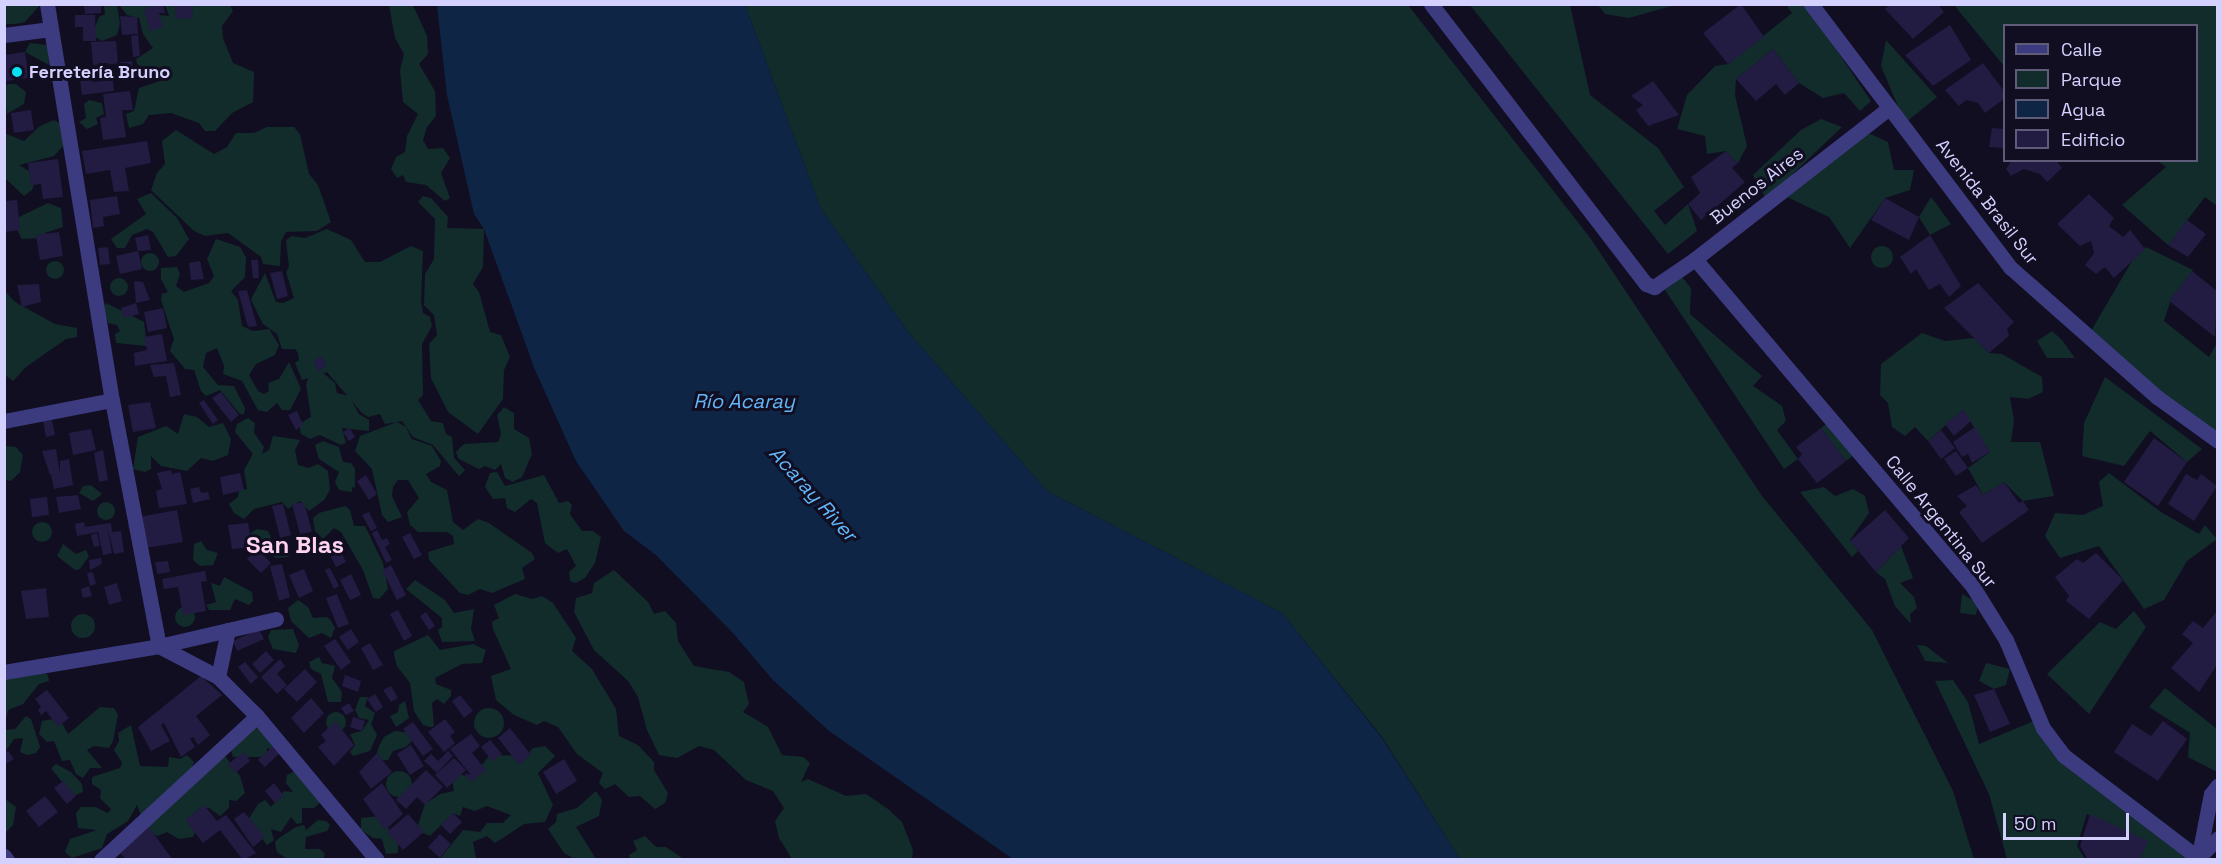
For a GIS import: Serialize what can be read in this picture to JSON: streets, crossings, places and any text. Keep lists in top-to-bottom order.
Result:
{
  "streets": {
    "street": ["Buenos Aires", "Avenida Brasil Sur", "Calle Argentina Sur"]
  },
  "crossings": [
    ["Buenos Aires", "Avenida Brasil Sur"],
    ["Buenos Aires", "Calle Argentina Sur"]
  ],
  "districts": ["San Blas"],
  "water": ["Río Acaray", "Acaray River"],
  "places": ["Ferretería Bruno"],
  "legend": [
    "Calle",
    "Parque",
    "Agua",
    "Edificio"
  ],
  "scale_bar": "50 m"
}
